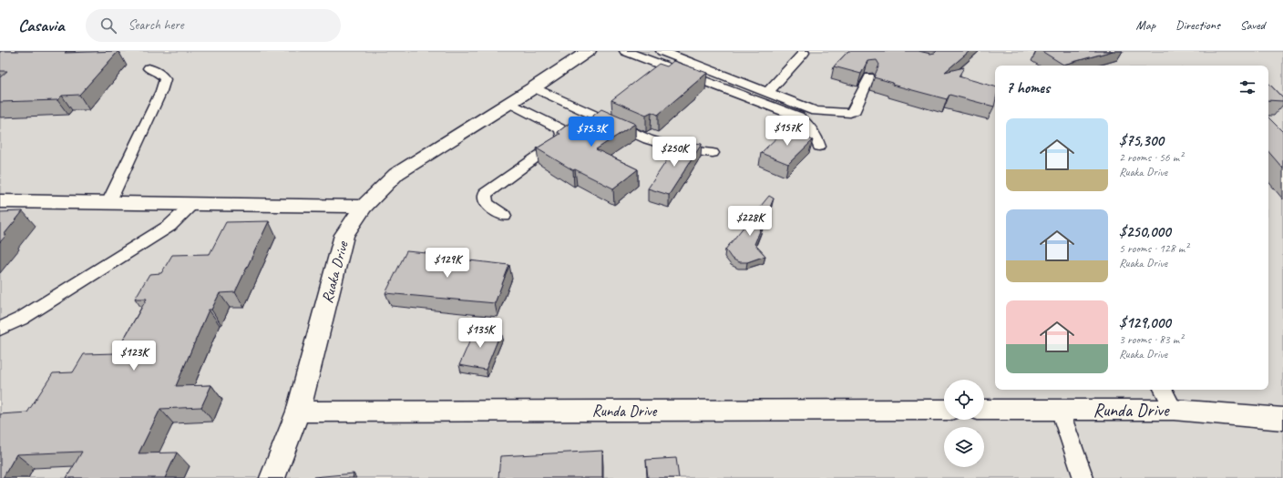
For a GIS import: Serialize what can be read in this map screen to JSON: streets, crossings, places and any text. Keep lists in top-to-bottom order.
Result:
{
  "streets": {
    "street": ["Ruaka Drive", "Runda Drive"]
  },
  "crossings": [
    ["Ruaka Drive", "Runda Drive"]
  ],
  "page": {
    "header": "Casavia",
    "search": "Search here",
    "nav": ["Map", "Directions", "Saved"],
    "heading": "7 homes",
    "list": [
      {
        "name": "$75,300",
        "note": "2 rooms · 56 m² · Ruaka Drive"
      },
      {
        "name": "$250,000",
        "note": "5 rooms · 128 m² · Ruaka Drive"
      },
      {
        "name": "$129,000",
        "note": "3 rooms · 83 m² · Ruaka Drive"
      }
    ],
    "price": [
      "$157K",
      "$75.3K",
      "$250K",
      "$228K",
      "$129K",
      "$135K",
      "$123K"
    ]
  }
}
